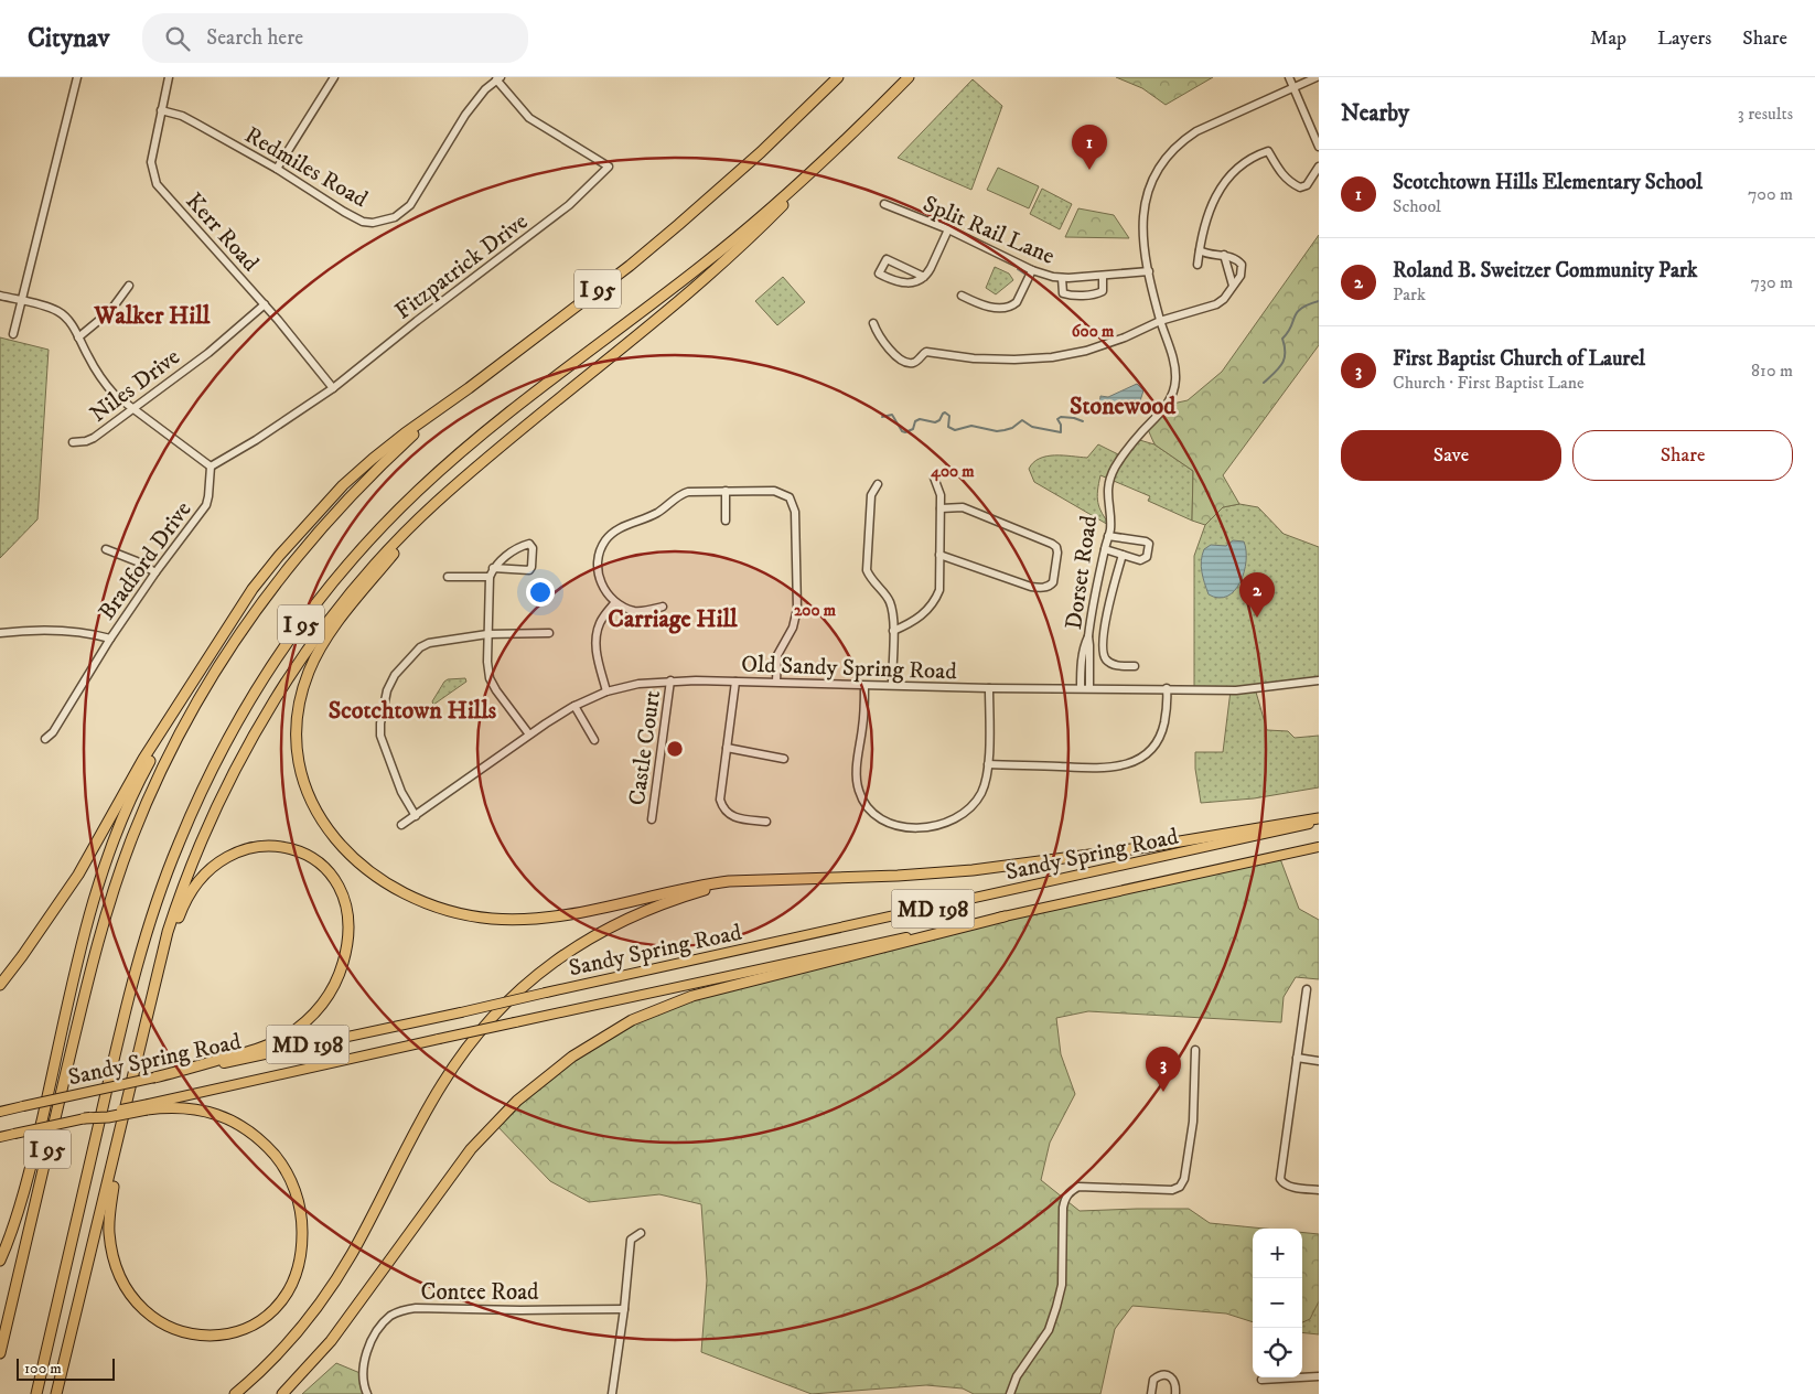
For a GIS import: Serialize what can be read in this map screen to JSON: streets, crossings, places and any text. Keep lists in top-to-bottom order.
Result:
{
  "streets": {
    "highway": ["I 95"],
    "main road": ["Sandy Spring Road", "MD 198"],
    "street": [
      "Redmiles Road",
      "Split Rail Lane",
      "Kerr Road",
      "Fitzpatrick Drive",
      "Niles Drive",
      "Bradford Drive",
      "Dorset Road",
      "Old Sandy Spring Road",
      "Castle Court",
      "Contee Road"
    ]
  },
  "crossings": [
    ["Redmiles Road", "Kerr Road"],
    ["Redmiles Road", "Fitzpatrick Drive"],
    ["Split Rail Lane", "Dorset Road"],
    ["Kerr Road", "Fitzpatrick Drive"],
    ["Kerr Road", "Niles Drive"],
    ["Fitzpatrick Drive", "Bradford Drive"],
    ["Dorset Road", "Old Sandy Spring Road"],
    ["Old Sandy Spring Road", "Castle Court"]
  ],
  "districts": [
    "Walker Hill",
    "Stonewood",
    "Carriage Hill",
    "Scotchtown Hills"
  ],
  "scale_bar": "100 m",
  "page": {
    "header": "Citynav",
    "search": "Search here",
    "nav": ["Map", "Layers", "Share"],
    "heading": ["Nearby", "3 results"],
    "pins": ["1", "2", "3"],
    "list": [
      {
        "mark": "1",
        "name": "Scotchtown Hills Elementary School",
        "note": "School",
        "value": "700 m"
      },
      {
        "mark": "2",
        "name": "Roland B. Sweitzer Community Park",
        "note": "Park",
        "value": "730 m"
      },
      {
        "mark": "3",
        "name": "First Baptist Church of Laurel",
        "note": "Church · First Baptist Lane",
        "value": "810 m"
      }
    ],
    "buttons": ["Save", "Share"],
    "map_buttons": ["+", "−"],
    "scale": "100 m"
  },
  "rings": ["600 m", "400 m", "200 m"]
}
